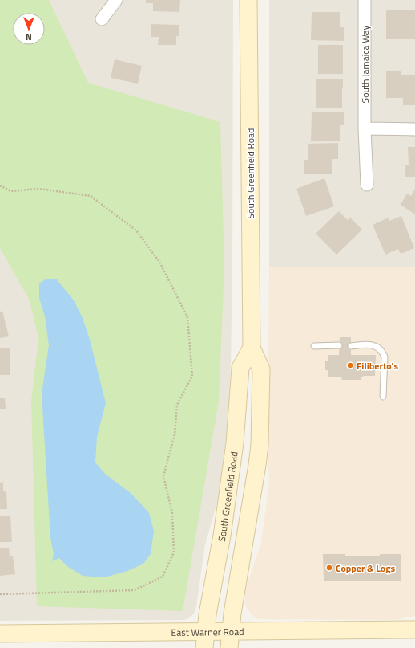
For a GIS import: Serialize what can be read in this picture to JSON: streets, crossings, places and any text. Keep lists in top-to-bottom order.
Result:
{
  "streets": {
    "main road": ["South Greenfield Road", "East Warner Road"],
    "street": ["South Jamaica Way"]
  },
  "crossings": [
    ["South Greenfield Road", "East Warner Road"]
  ],
  "places": ["Filiberto's", "Copper & Logs"],
  "north": "bottom"
}
